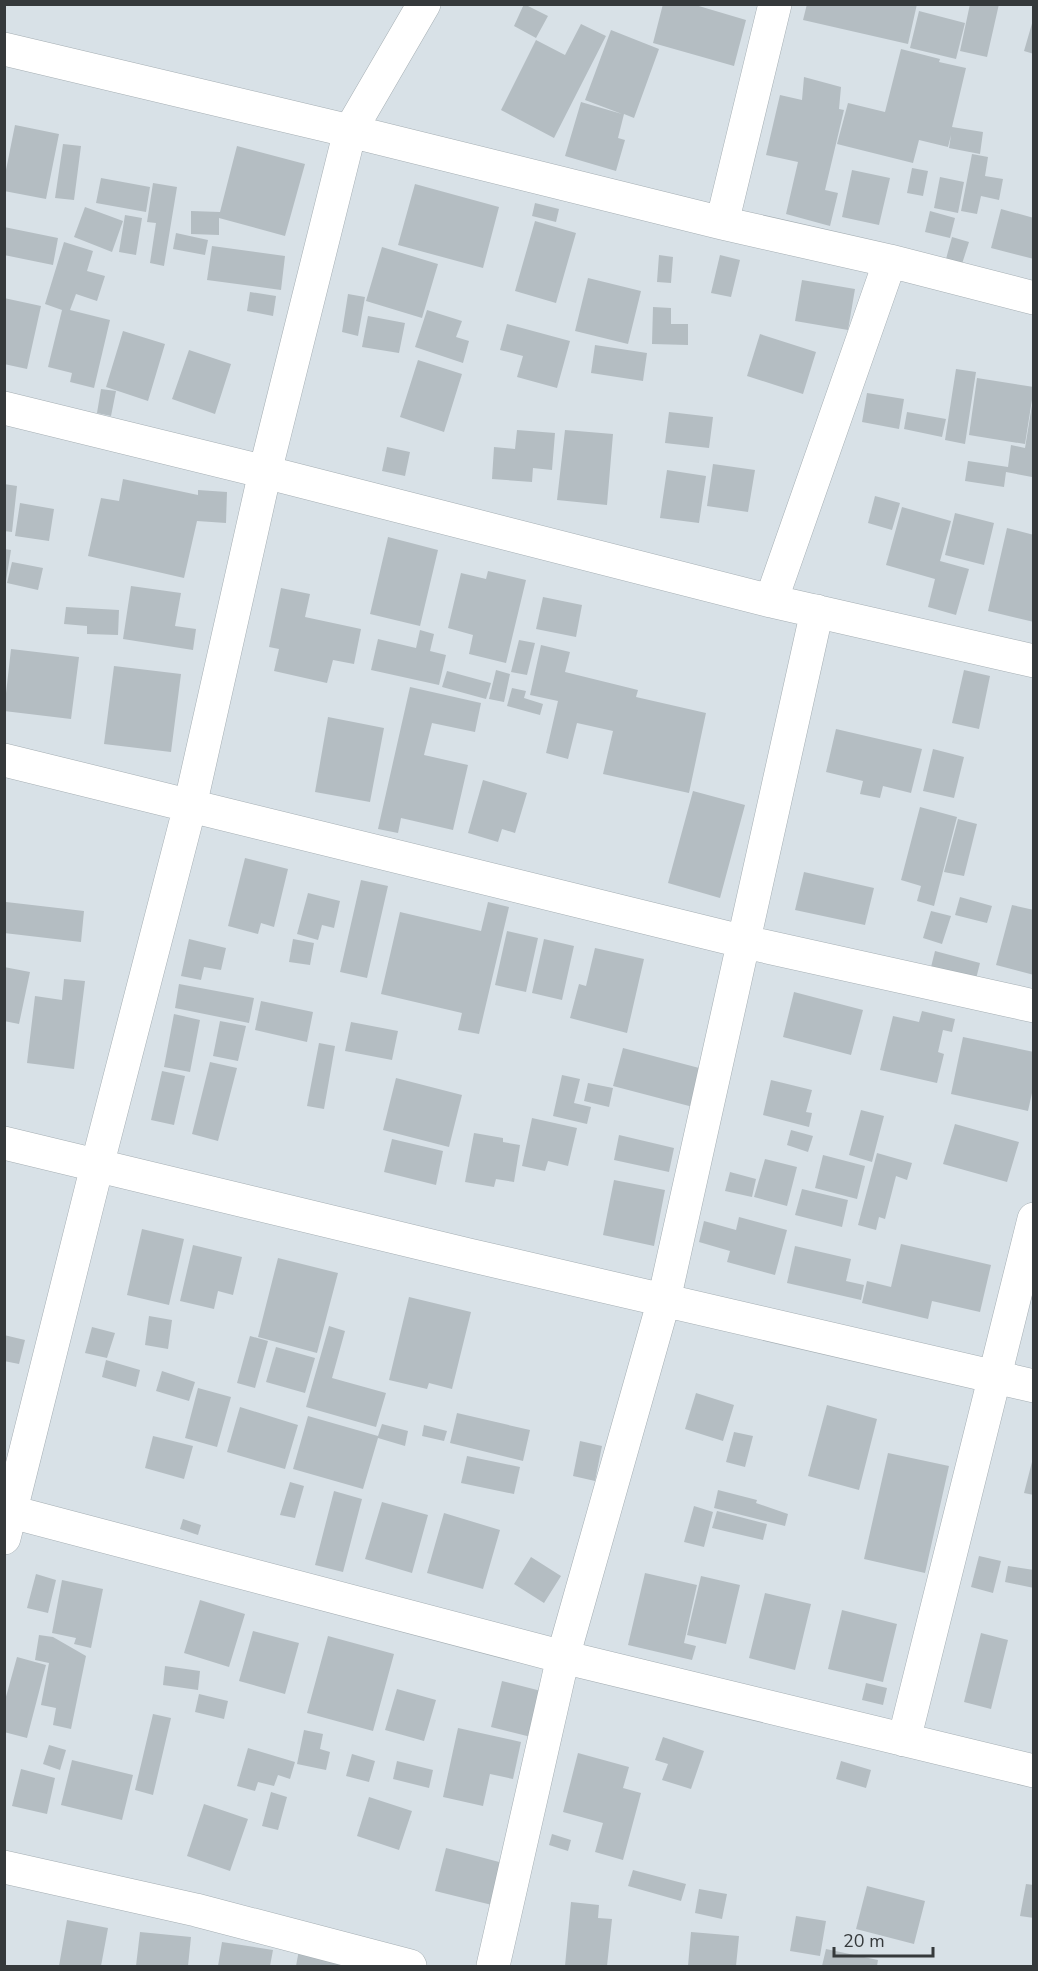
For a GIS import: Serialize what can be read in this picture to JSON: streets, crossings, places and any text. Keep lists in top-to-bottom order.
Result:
{
  "scale_bar": "20 m"
}
